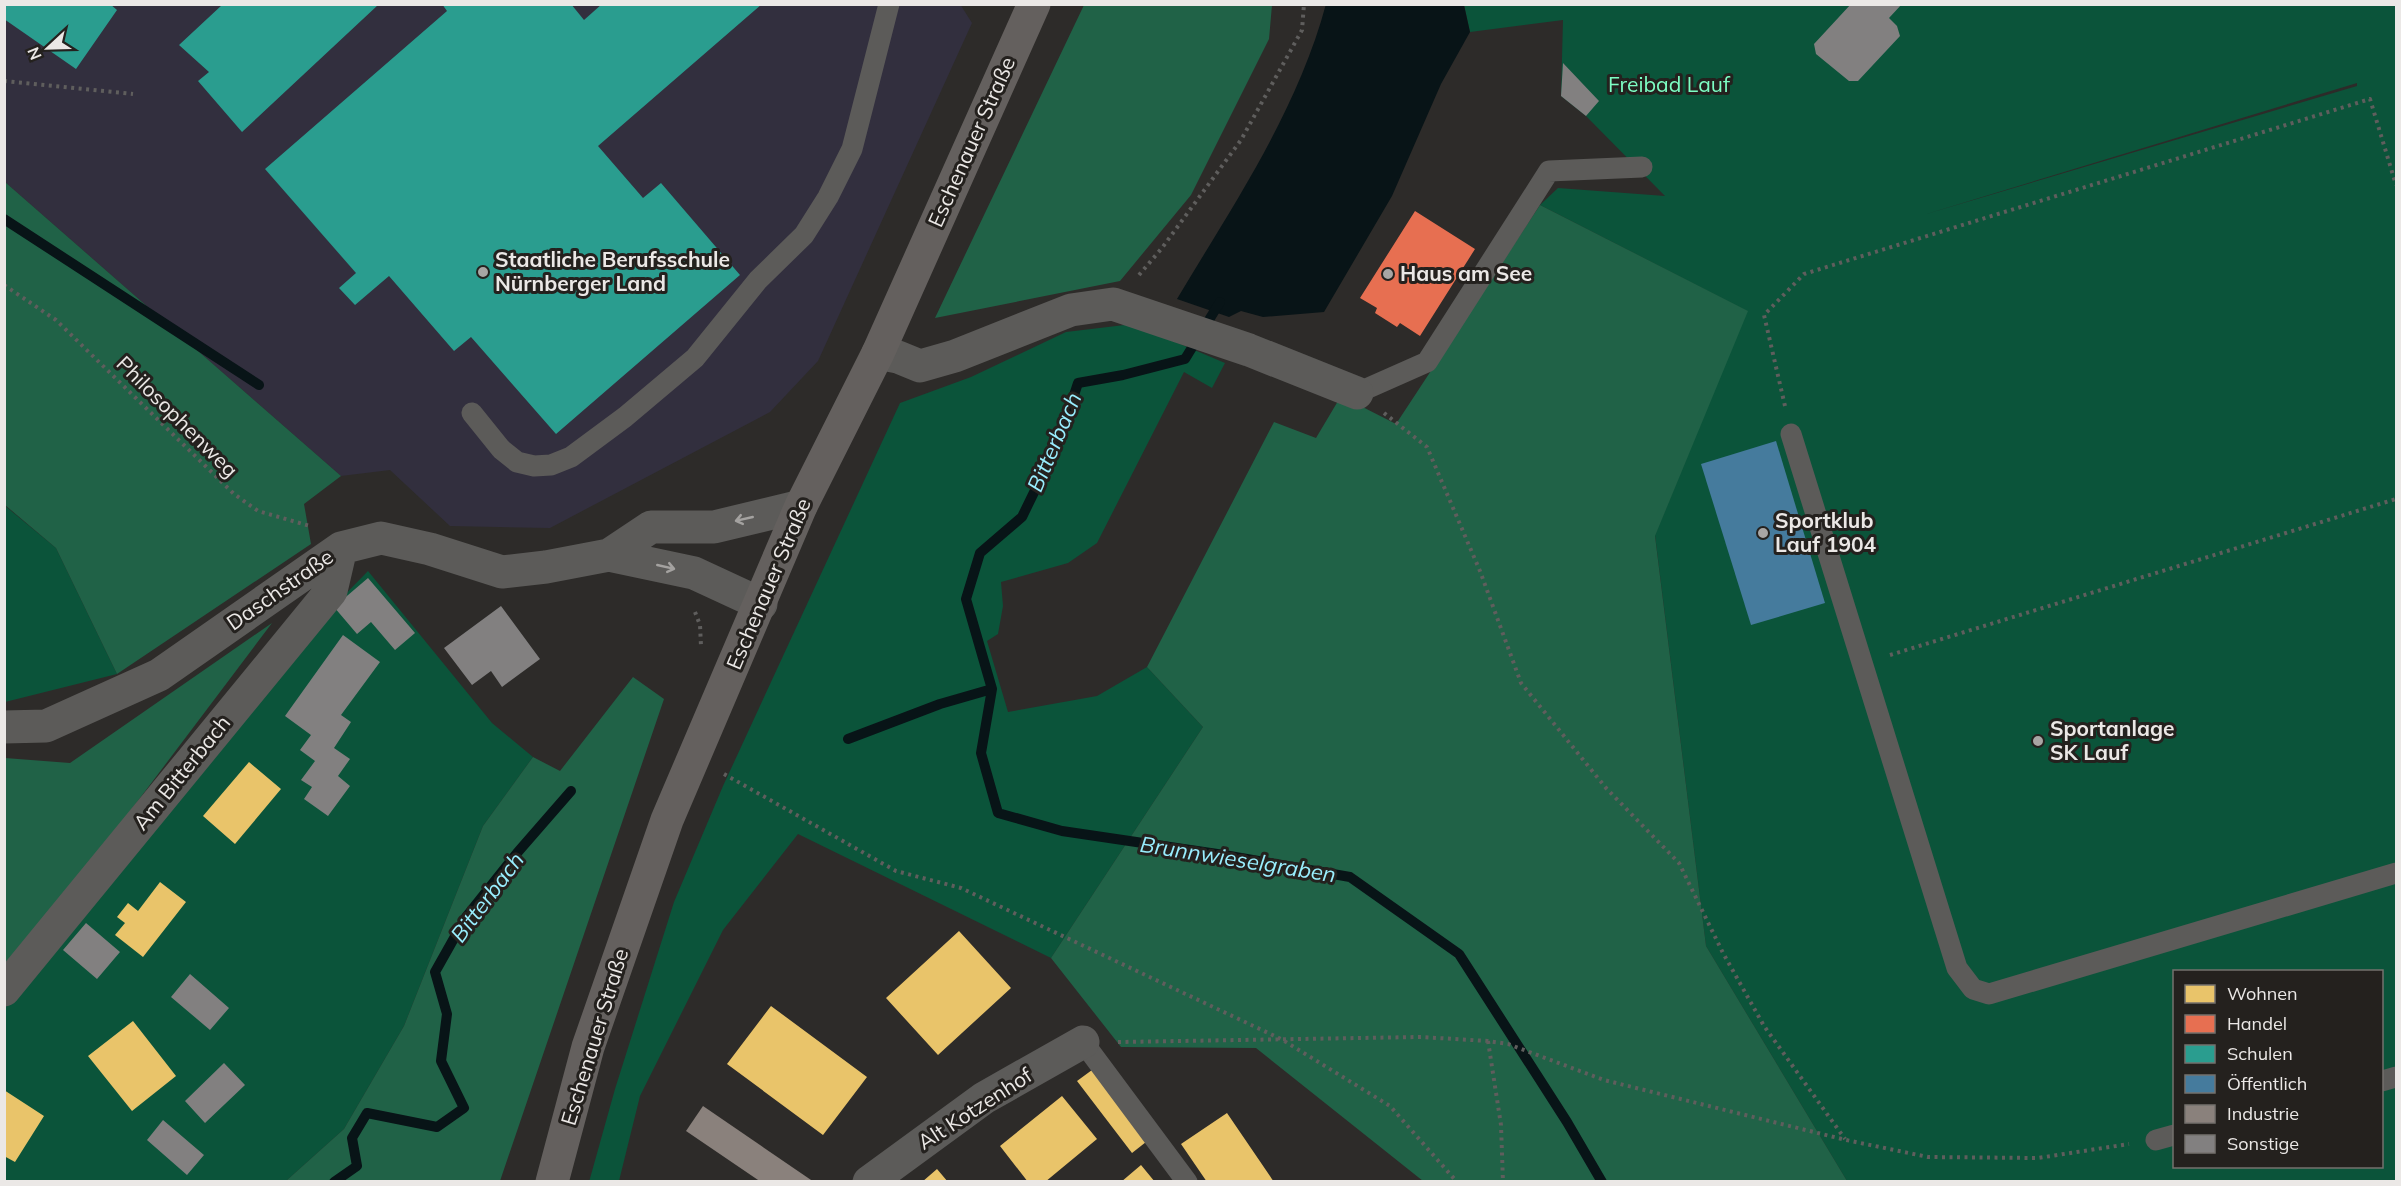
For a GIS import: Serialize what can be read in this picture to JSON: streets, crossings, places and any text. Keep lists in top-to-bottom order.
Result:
{
  "streets": {
    "main road": ["Eschenauer Straße"],
    "street": ["Daschstraße", "Am Bitterbach", "Alt Kotzenhof"],
    "path": ["Philosophenweg"]
  },
  "crossings": [
    ["Eschenauer Straße", "Daschstraße"],
    ["Philosophenweg", "Daschstraße"],
    ["Philosophenweg", "Am Bitterbach"],
    ["Daschstraße", "Am Bitterbach"]
  ],
  "water": ["Bitterbach", "Brunnwieselgraben"],
  "parks": ["Freibad Lauf"],
  "places": [
    "Staatliche Berufsschule Nürnberger Land",
    "Haus am See",
    "Sportklub Lauf 1904",
    "Sportanlage SK Lauf"
  ],
  "legend": [
    "Wohnen",
    "Handel",
    "Schulen",
    "Öffentlich",
    "Industrie",
    "Sonstige"
  ],
  "north": "left"
}
